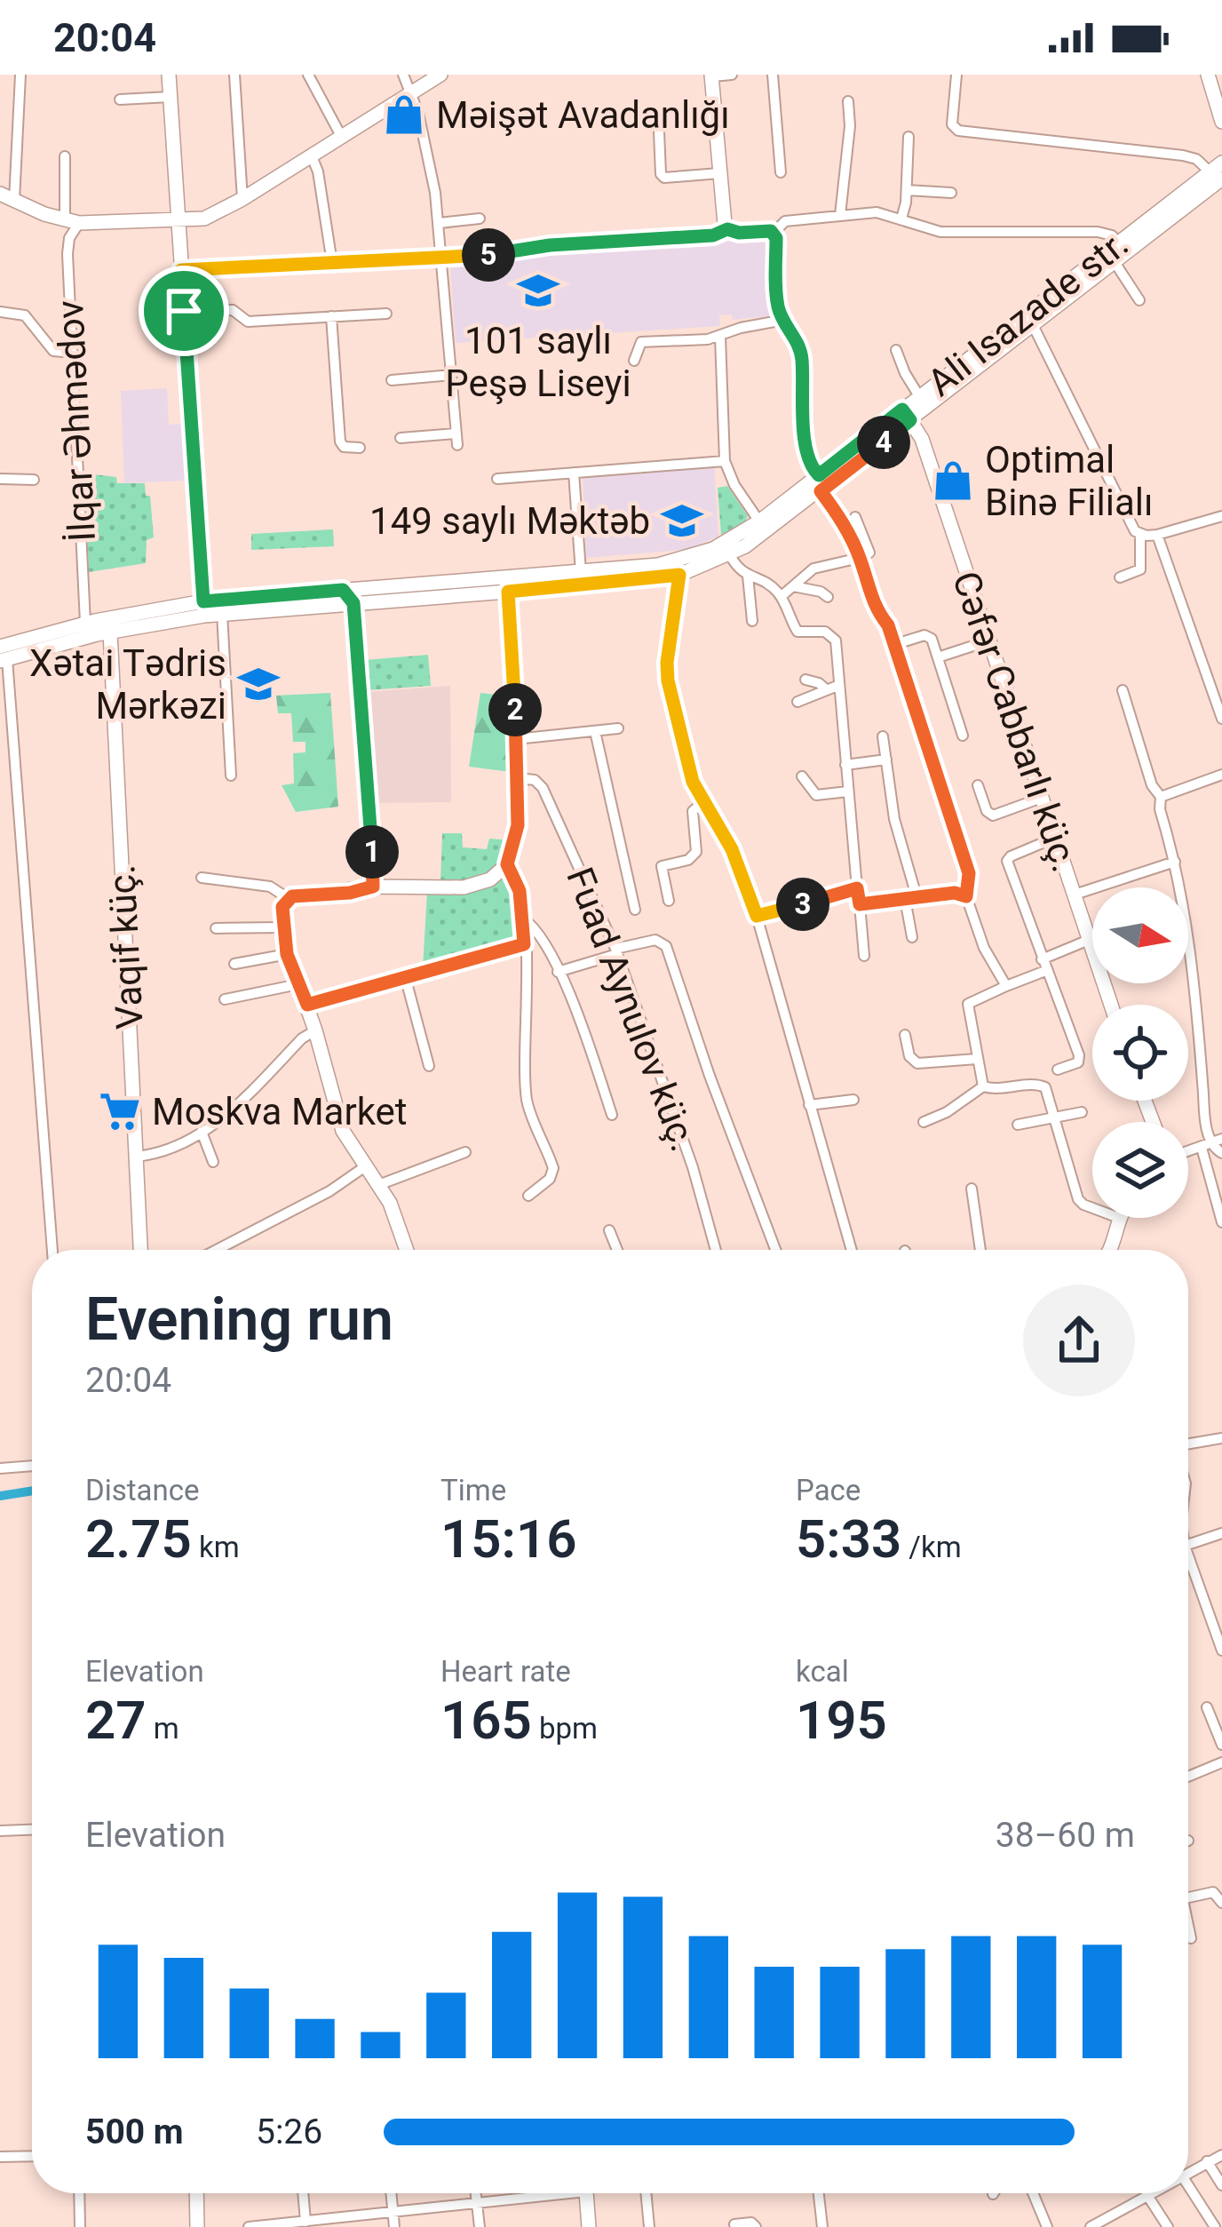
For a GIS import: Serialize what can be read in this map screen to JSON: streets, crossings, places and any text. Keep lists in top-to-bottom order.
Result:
{
  "streets": {
    "street": [
      "Ali Isazade str.",
      "İlqar Əhmədov",
      "Cəfər Cabbarlı küç.",
      "Vaqif küç.",
      "Fuad Aynulov küç."
    ]
  },
  "crossings": [
    ["Ali Isazade str.", "İlqar Əhmədov"],
    ["Ali Isazade str.", "Cəfər Cabbarlı küç."],
    ["Ali Isazade str.", "Vaqif küç."],
    ["Ali Isazade str.", "Fuad Aynulov küç."]
  ],
  "places": {
    "shop": ["Məişət Avadanlığı", "Optimal Binə Filialı"],
    "school or university": ["101 saylı Peşə Liseyi", "149 saylı Məktəb", "Xətai Tədris Mərkəzi"],
    "supermarket": ["Moskva Market"]
  },
  "north": "right",
  "page": {
    "status": "20:04",
    "pins": [
      "5",
      "4",
      "2",
      "1",
      "3"
    ],
    "heading": ["Evening run", "20:04"],
    "stats": [
      ["Distance", "2.75 km"],
      ["Time", "15:16"],
      ["Pace", "5:33 /km"],
      ["Elevation", "27 m"],
      ["Heart rate", "165 bpm"],
      ["kcal", "195"]
    ],
    "chart": ["Elevation", "38–60 m"],
    "list": [
      {
        "name": "500 m",
        "note": "5:26"
      }
    ]
  }
}
